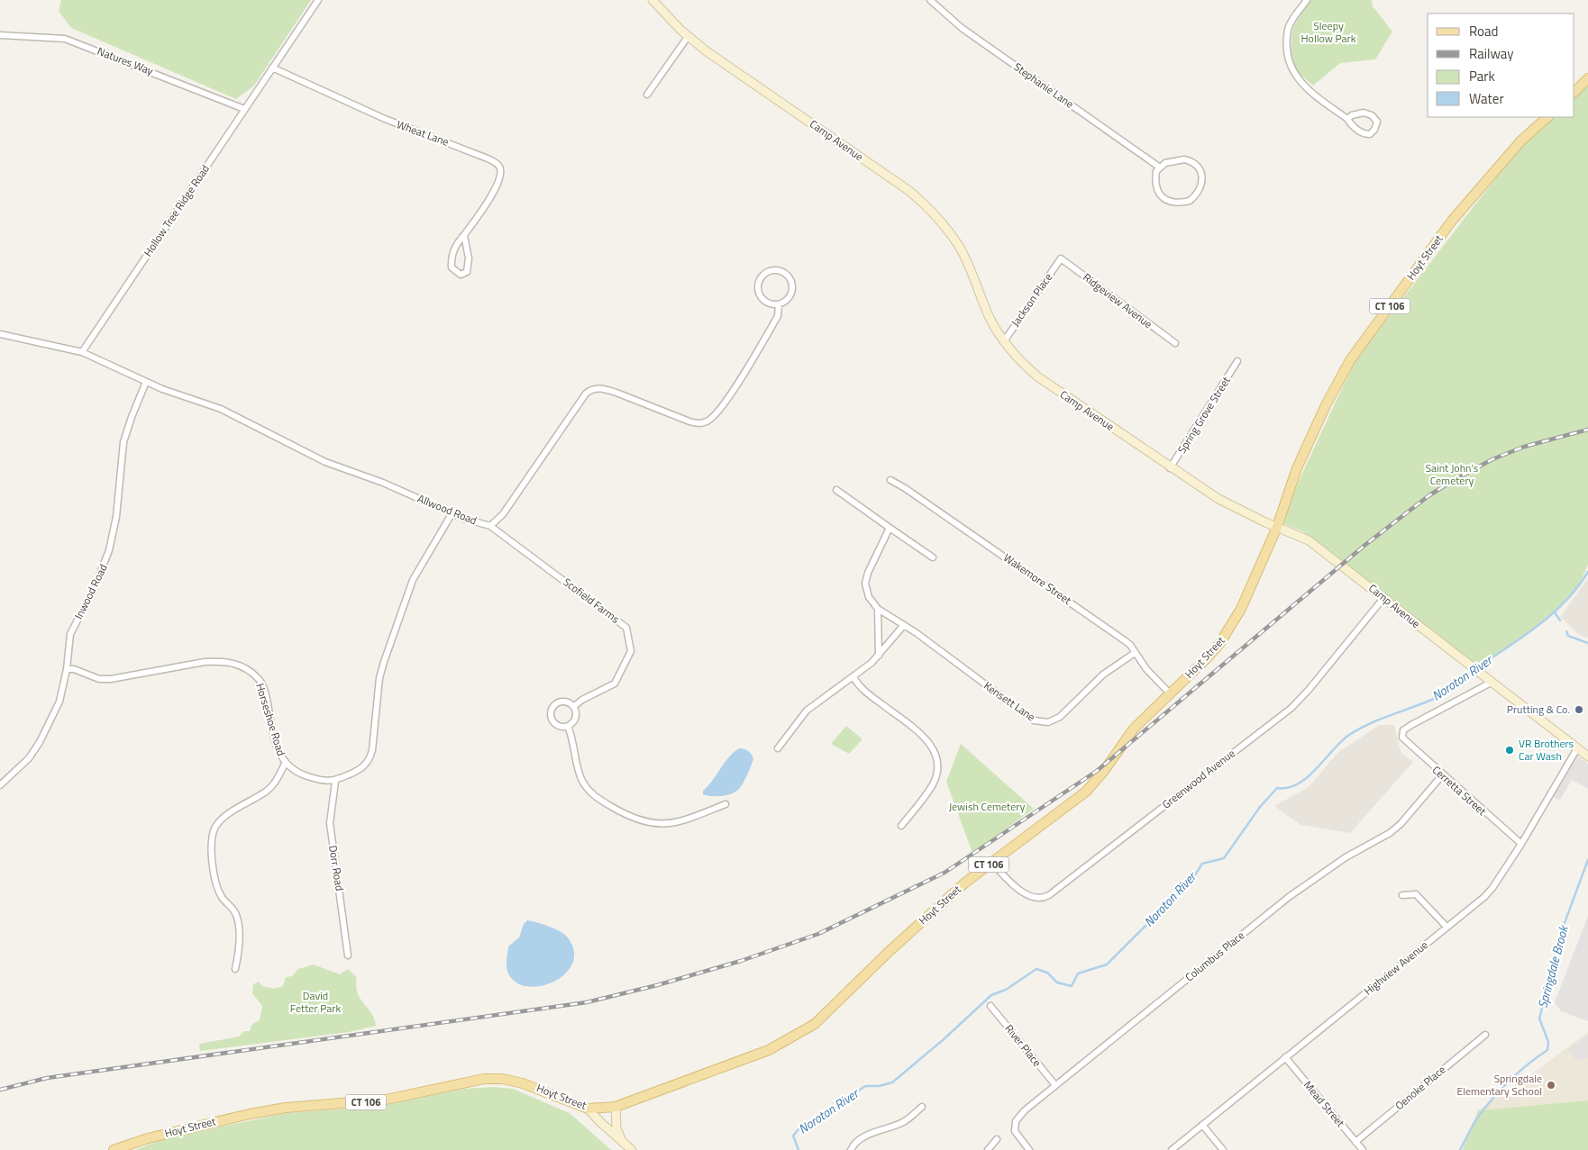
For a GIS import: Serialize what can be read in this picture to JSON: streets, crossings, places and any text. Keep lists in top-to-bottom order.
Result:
{
  "streets": {
    "main road": ["Hoyt Street", "CT 106"],
    "street": [
      "Natures Way",
      "Stephanie Lane",
      "Wheat Lane",
      "Camp Avenue",
      "Hollow Tree Ridge Road",
      "Jackson Place",
      "Ridgeview Avenue",
      "Spring Grove Street",
      "Allwood Road",
      "Wakemore Street",
      "Inwood Road",
      "Scofield Farms",
      "Kensett Lane",
      "Horseshoe Road",
      "Greenwood Avenue",
      "Cerretta Street",
      "Dorr Road",
      "Columbus Place",
      "Highview Avenue",
      "River Place",
      "Oenoke Place",
      "Mead Street"
    ]
  },
  "crossings": [
    ["Natures Way", "Hollow Tree Ridge Road"],
    ["Wheat Lane", "Hollow Tree Ridge Road"],
    ["Camp Avenue", "Hoyt Street"],
    ["Camp Avenue", "Jackson Place"],
    ["Camp Avenue", "Spring Grove Street"],
    ["Camp Avenue", "Greenwood Avenue"],
    ["Camp Avenue", "Cerretta Street"],
    ["Camp Avenue", "Highview Avenue"],
    ["Hollow Tree Ridge Road", "Allwood Road"],
    ["Hoyt Street", "Wakemore Street"],
    ["Hoyt Street", "Greenwood Avenue"],
    ["Jackson Place", "Ridgeview Avenue"],
    ["Allwood Road", "Inwood Road"],
    ["Allwood Road", "Scofield Farms"],
    ["Wakemore Street", "Kensett Lane"],
    ["Inwood Road", "Horseshoe Road"],
    ["Horseshoe Road", "Dorr Road"],
    ["Cerretta Street", "Columbus Place"],
    ["Cerretta Street", "Highview Avenue"],
    ["Columbus Place", "River Place"],
    ["Highview Avenue", "Mead Street"],
    ["Oenoke Place", "Mead Street"]
  ],
  "water": ["Noroton River", "Springdale Brook"],
  "parks": [
    "Sleepy Hollow Park",
    "Saint John's Cemetery",
    "Jewish Cemetery",
    "David Fetter Park"
  ],
  "places": ["Prutting & Co.", "VR Brothers Car Wash", "Springdale Elementary School"],
  "legend": [
    "Road",
    "Railway",
    "Park",
    "Water"
  ]
}
